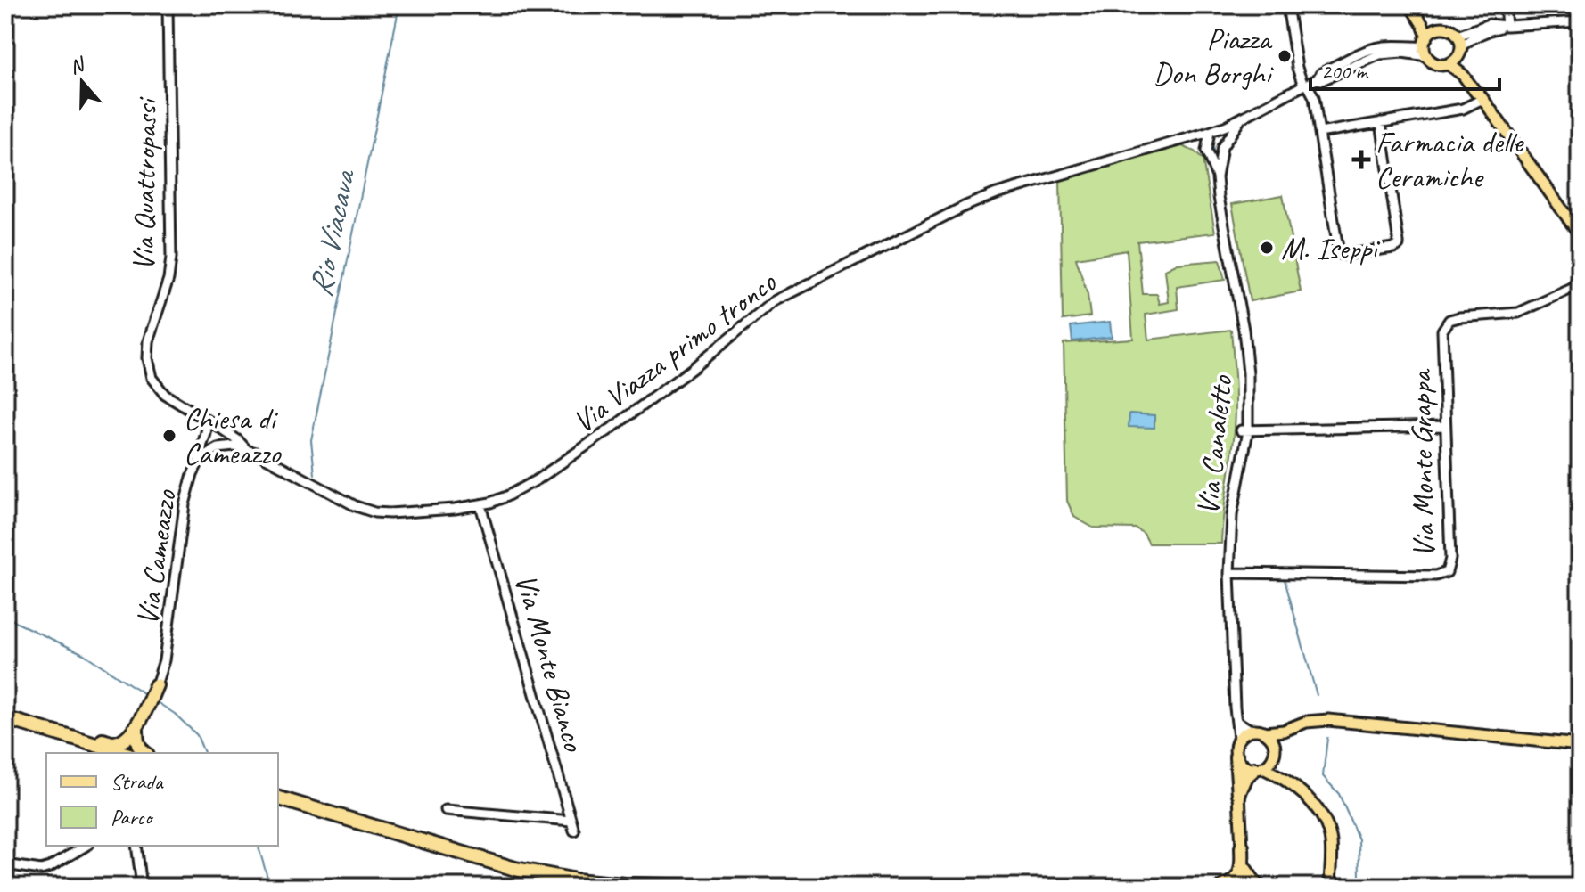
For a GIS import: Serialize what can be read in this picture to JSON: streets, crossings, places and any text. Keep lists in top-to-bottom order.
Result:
{
  "streets": {
    "street": [
      "Via Quattropassi",
      "Via Viazza primo tronco",
      "Via Canaletto",
      "Via Monte Grappa",
      "Via Cameazzo",
      "Via Monte Bianco"
    ]
  },
  "crossings": [
    ["Via Quattropassi", "Via Viazza primo tronco"],
    ["Via Viazza primo tronco", "Via Canaletto"],
    ["Via Viazza primo tronco", "Via Cameazzo"],
    ["Via Viazza primo tronco", "Via Monte Bianco"],
    ["Via Canaletto", "Via Monte Grappa"]
  ],
  "water": ["Rio Viacava"],
  "places": {
    "other": ["Piazza Don Borghi", "M. Iseppi", "Chiesa di Cameazzo"],
    "health": ["Farmacia delle Ceramiche"]
  },
  "legend": ["Strada", "Parco"],
  "scale_bar": "200 m",
  "north": "top"
}
